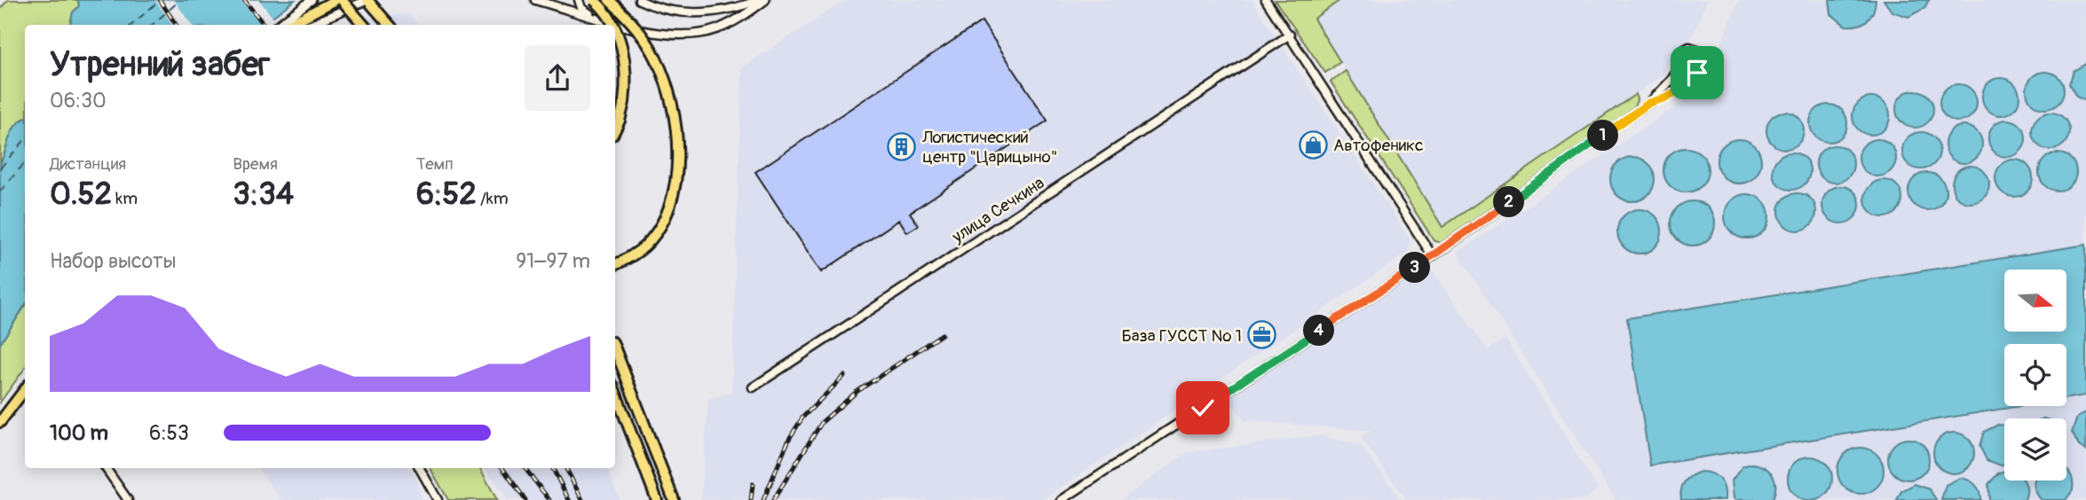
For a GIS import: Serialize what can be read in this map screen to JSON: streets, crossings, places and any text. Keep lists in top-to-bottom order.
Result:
{
  "streets": {
    "street": ["улица Сечкина"]
  },
  "places": {
    "shop": ["Автофеникс"],
    "building": ["Логистический центр \"Царицыно\""],
    "office": ["База ГУССТ № 1"]
  },
  "north": "right",
  "page": {
    "heading": ["Утренний забег", "06:30"],
    "pins": [
      "1",
      "2",
      "3",
      "4"
    ],
    "stats": [
      ["Дистанция", "0.52 km"],
      ["Время", "3:34"],
      ["Темп", "6:52 /km"]
    ],
    "chart": ["Набор высоты", "91–97 m"],
    "list": [
      {
        "name": "100 m",
        "note": "6:53"
      }
    ]
  }
}
